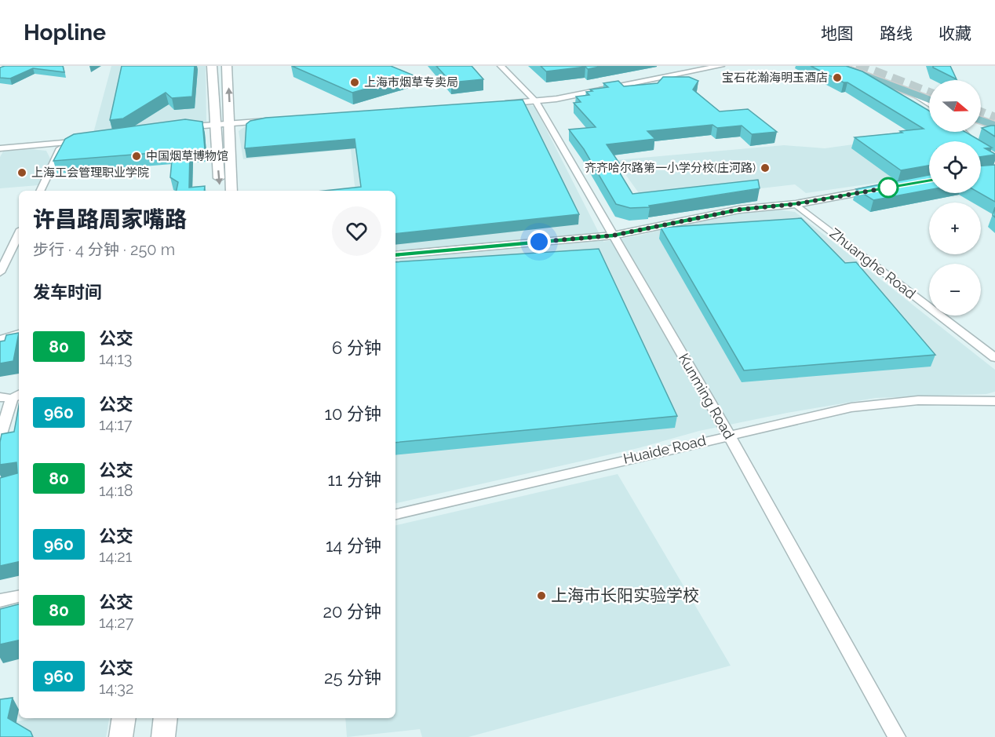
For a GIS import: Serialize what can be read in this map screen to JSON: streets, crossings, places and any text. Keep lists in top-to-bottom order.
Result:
{
  "streets": {
    "street": ["Zhuanghe Road", "Kunming Road", "Huaide Road"]
  },
  "crossings": [
    ["Kunming Road", "Huaide Road"]
  ],
  "places": [
    "宝石花瀚海明玉酒店",
    "上海市烟草专卖局",
    "中国烟草博物馆",
    "齐齐哈尔路第一小学分校(庄河路)",
    "上海工会管理职业学院",
    "上海市长阳实验学校"
  ],
  "lines": ["bus line 80"],
  "north": "right",
  "page": {
    "header": "Hopline",
    "nav": ["地图", "路线", "收藏"],
    "map_buttons": ["+", "−"],
    "heading": [
      ["许昌路周家嘴路", "步行 · 4 分钟 · 250 m"],
      "发车时间"
    ],
    "list": [
      {
        "mark": "80",
        "name": "公交",
        "note": "14:13",
        "value": "6 分钟"
      },
      {
        "mark": "960",
        "name": "公交",
        "note": "14:17",
        "value": "10 分钟"
      },
      {
        "mark": "80",
        "name": "公交",
        "note": "14:18",
        "value": "11 分钟"
      },
      {
        "mark": "960",
        "name": "公交",
        "note": "14:21",
        "value": "14 分钟"
      },
      {
        "mark": "80",
        "name": "公交",
        "note": "14:27",
        "value": "20 分钟"
      },
      {
        "mark": "960",
        "name": "公交",
        "note": "14:32",
        "value": "25 分钟"
      }
    ]
  }
}
